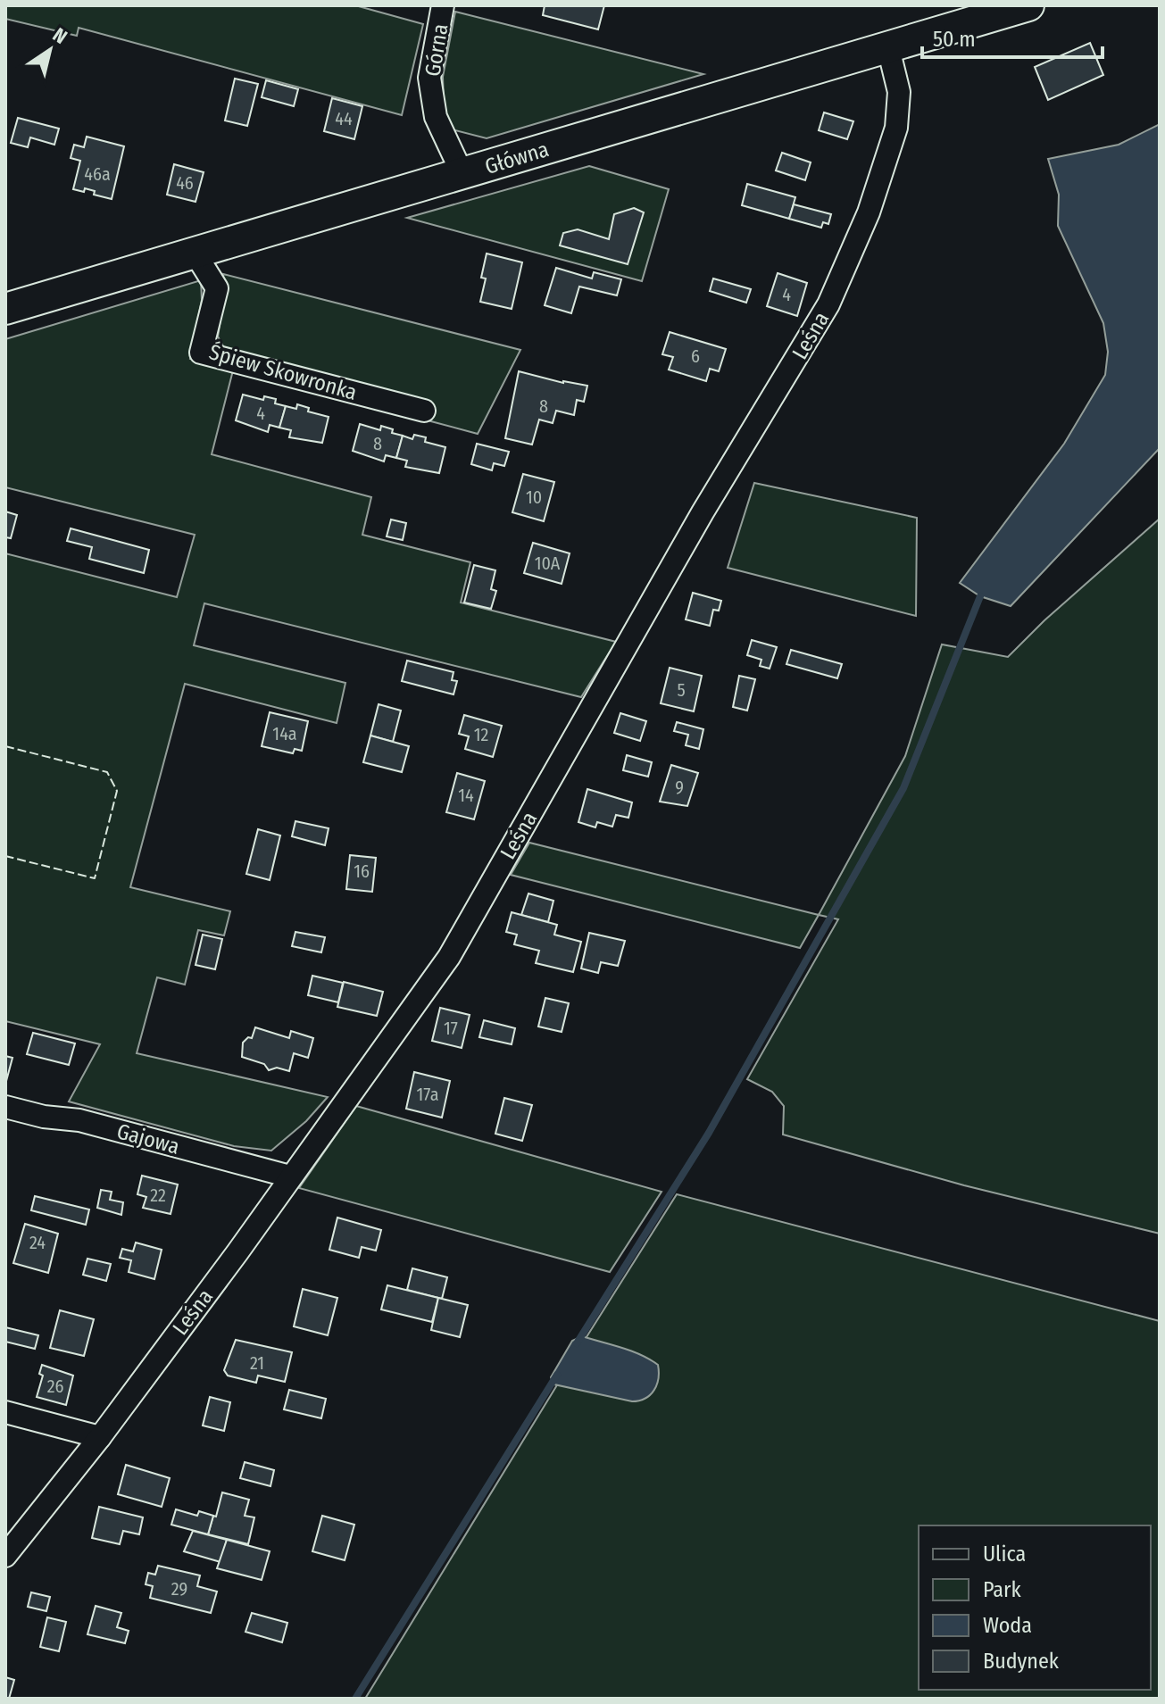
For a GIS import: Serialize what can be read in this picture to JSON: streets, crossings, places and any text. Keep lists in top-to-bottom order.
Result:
{
  "streets": {
    "main road": ["Główna"],
    "street": [
      "Górna",
      "Leśna",
      "Śpiew Skowronka",
      "Gajowa"
    ]
  },
  "crossings": [
    ["Górna", "Główna"],
    ["Główna", "Leśna"],
    ["Główna", "Śpiew Skowronka"],
    ["Leśna", "Gajowa"]
  ],
  "house_numbers": [
    "44",
    "46a",
    "46",
    "4",
    "6",
    "8",
    "4",
    "8",
    "10",
    "10A",
    "5",
    "14a",
    "12",
    "9",
    "14",
    "16",
    "17",
    "17a",
    "22",
    "24",
    "21",
    "26",
    "29"
  ],
  "legend": [
    "Ulica",
    "Park",
    "Woda",
    "Budynek"
  ],
  "scale_bar": "50 m",
  "north": "top right"
}
